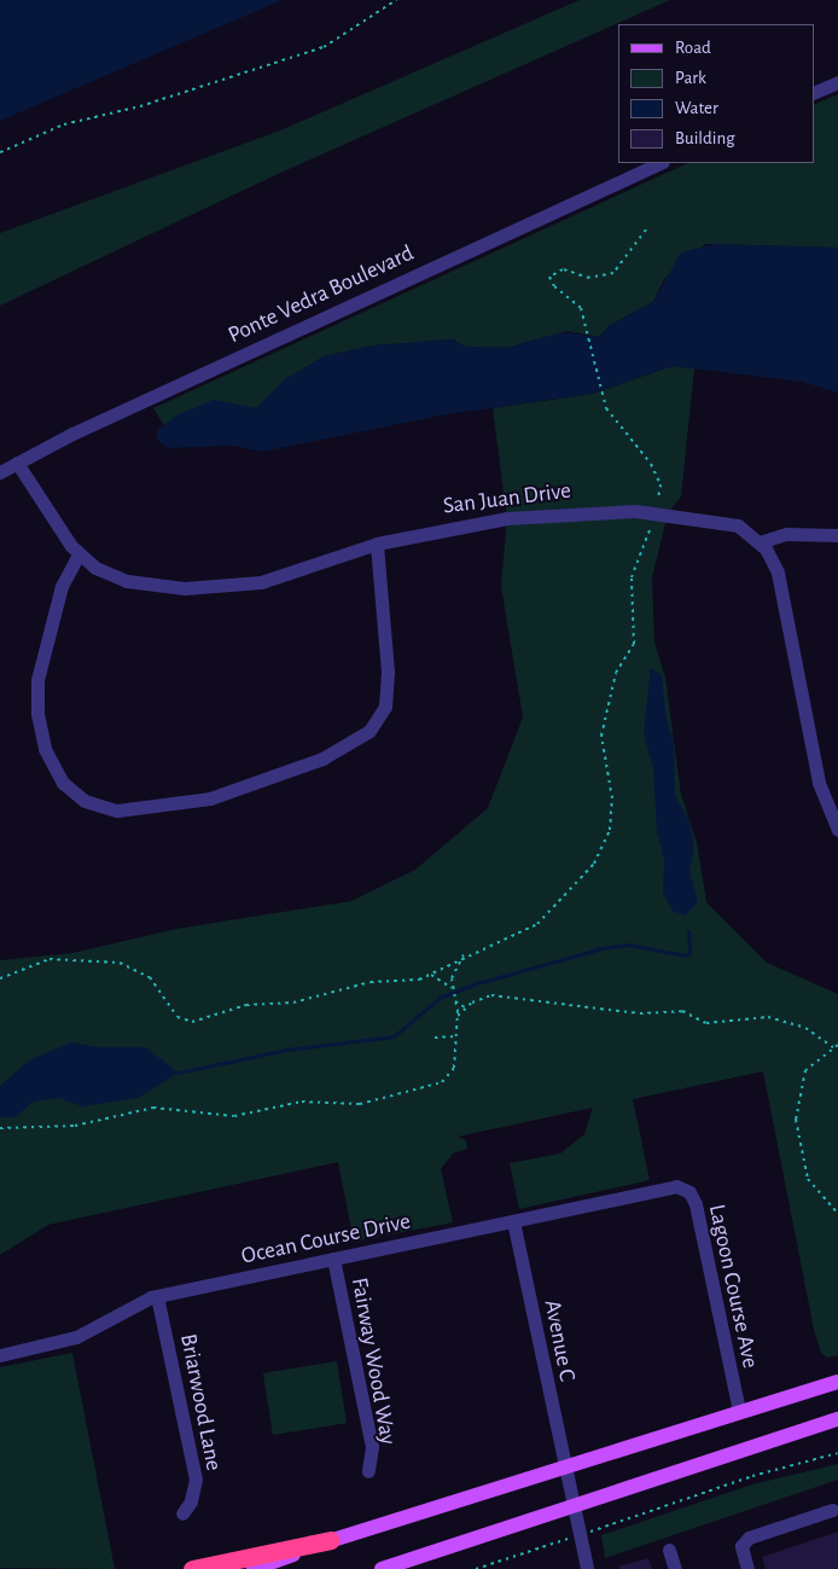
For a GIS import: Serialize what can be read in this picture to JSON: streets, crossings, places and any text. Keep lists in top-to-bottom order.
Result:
{
  "streets": {
    "street": [
      "Ponte Vedra Boulevard",
      "San Juan Drive",
      "Ocean Course Drive",
      "Lagoon Course Ave",
      "Avenue C",
      "Fairway Wood Way",
      "Briarwood Lane"
    ]
  },
  "crossings": [
    ["Ponte Vedra Boulevard", "San Juan Drive"],
    ["Ocean Course Drive", "Lagoon Course Ave"],
    ["Ocean Course Drive", "Avenue C"],
    ["Ocean Course Drive", "Fairway Wood Way"],
    ["Ocean Course Drive", "Briarwood Lane"]
  ],
  "legend": [
    "Road",
    "Park",
    "Water",
    "Building"
  ]
}
